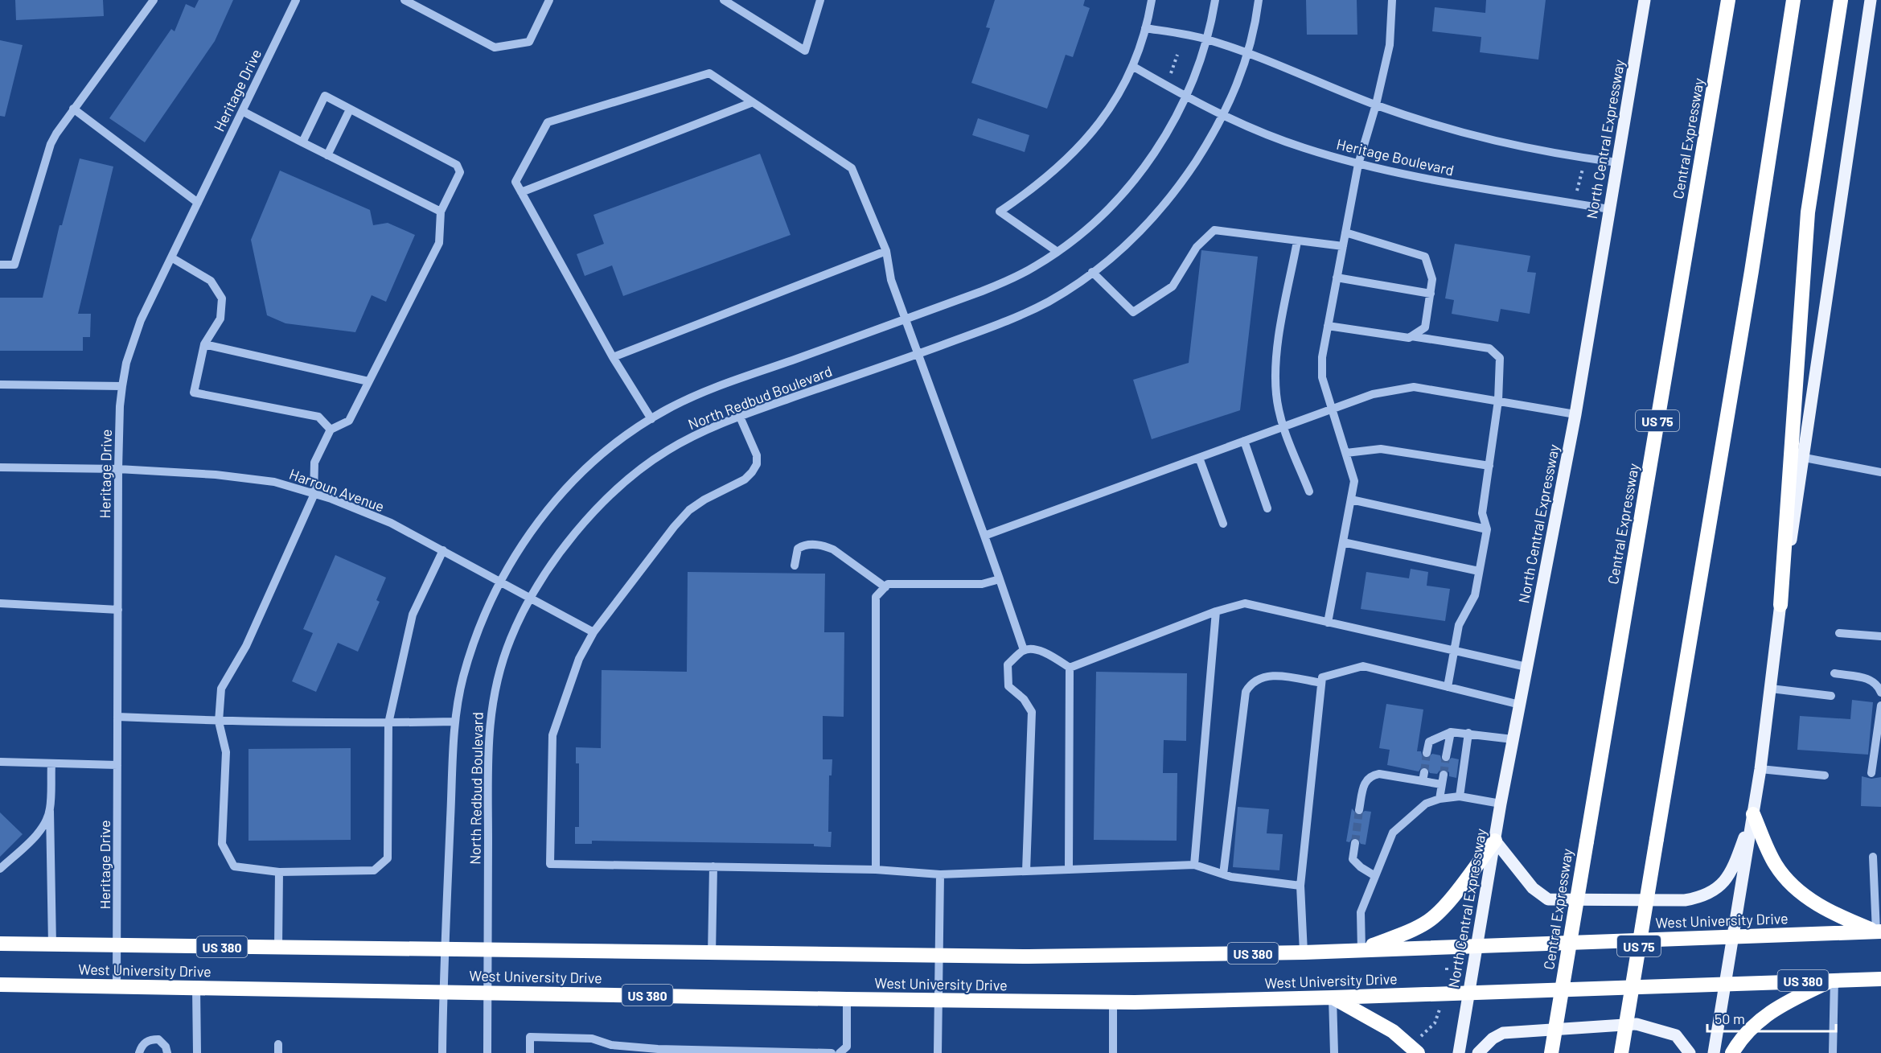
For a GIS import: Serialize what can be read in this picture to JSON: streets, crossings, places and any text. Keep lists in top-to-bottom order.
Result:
{
  "streets": {
    "highway": [
      "Central Expressway",
      "US 75",
      "West University Drive",
      "US 380"
    ],
    "main road": ["North Central Expressway"],
    "street": [
      "Heritage Drive",
      "Heritage Boulevard",
      "North Redbud Boulevard",
      "Harroun Avenue"
    ]
  },
  "crossings": [
    ["Heritage Drive", "Harroun Avenue"],
    ["Heritage Drive", "West University Drive"],
    ["North Central Expressway", "Heritage Boulevard"],
    ["North Central Expressway", "West University Drive"],
    ["Heritage Boulevard", "North Redbud Boulevard"],
    ["North Redbud Boulevard", "Harroun Avenue"],
    ["North Redbud Boulevard", "West University Drive"]
  ],
  "scale_bar": "50 m"
}
